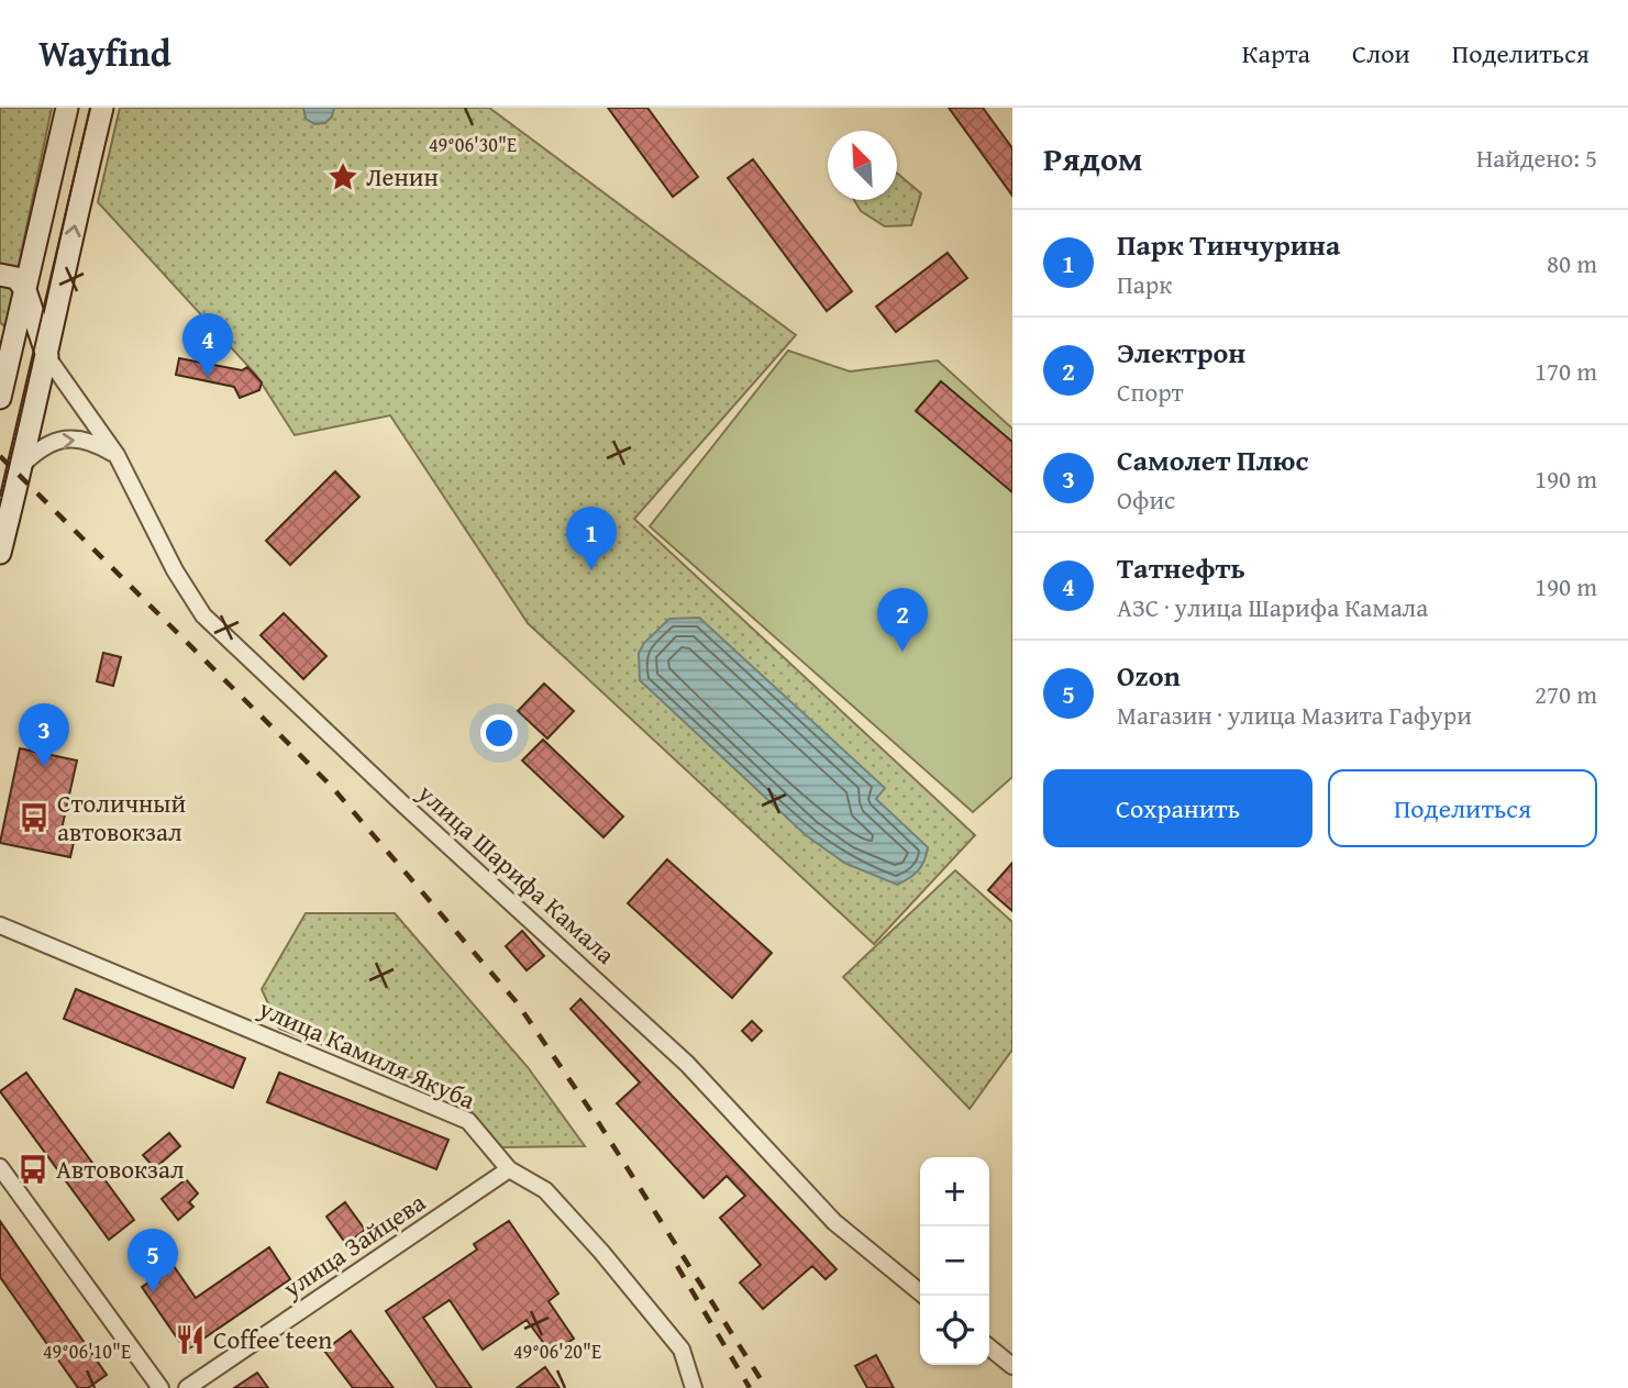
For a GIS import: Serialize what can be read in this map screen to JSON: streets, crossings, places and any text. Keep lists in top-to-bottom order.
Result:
{
  "streets": {
    "street": ["улица Шарифа Камала", "улица Камиля Якуба", "улица Зайцева"]
  },
  "crossings": [
    ["улица Камиля Якуба", "улица Зайцева"]
  ],
  "places": {
    "place": ["Ленин"],
    "bus stop": ["Столичный автовокзал", "Автовокзал"],
    "restaurant": ["Coffee teen"]
  },
  "north": "top left",
  "page": {
    "header": "Wayfind",
    "nav": ["Карта", "Слои", "Поделиться"],
    "heading": ["Рядом", "Найдено: 5"],
    "list": [
      {
        "mark": "1",
        "name": "Парк Тинчурина",
        "note": "Парк",
        "value": "80 m"
      },
      {
        "mark": "2",
        "name": "Электрон",
        "note": "Спорт",
        "value": "170 m"
      },
      {
        "mark": "3",
        "name": "Самолет Плюс",
        "note": "Офис",
        "value": "190 m"
      },
      {
        "mark": "4",
        "name": "Татнефть",
        "note": "АЗС · улица Шарифа Камала",
        "value": "190 m"
      },
      {
        "mark": "5",
        "name": "Ozon",
        "note": "Магазин · улица Мазита Гафури",
        "value": "270 m"
      }
    ],
    "pins": [
      "4",
      "1",
      "2",
      "3",
      "5"
    ],
    "buttons": ["Сохранить", "Поделиться"],
    "map_buttons": ["+", "−"]
  },
  "coordinates": ["49°06'30\"E", "49°06'10\"E", "49°06'20\"E"]
}
